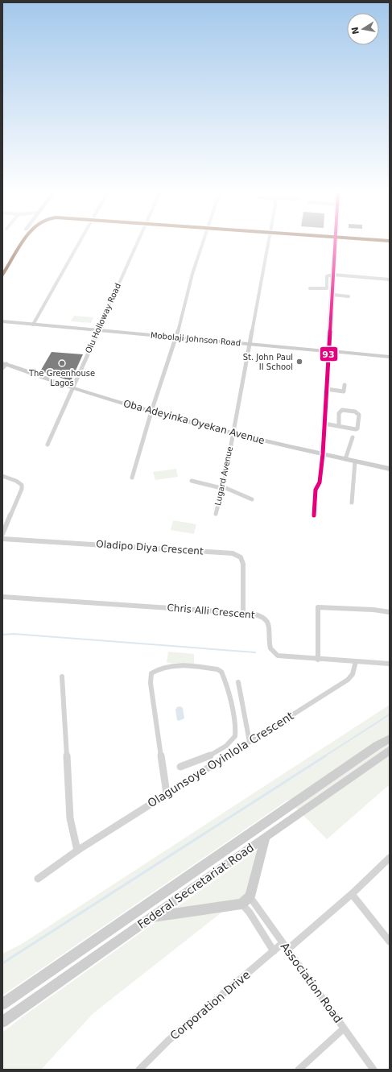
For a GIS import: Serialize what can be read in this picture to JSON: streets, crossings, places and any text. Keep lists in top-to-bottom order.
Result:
{
  "streets": {
    "main road": ["Mobolaji Johnson Road", "Oba Adeyinka Oyekan Avenue", "Federal Secretariat Road"],
    "street": [
      "Olu Holloway Road",
      "Lugard Avenue",
      "Oladipo Diya Crescent",
      "Chris Alli Crescent",
      "Olagunsoye Oyinlola Crescent",
      "Association Road",
      "Corporation Drive"
    ]
  },
  "crossings": [
    ["Olu Holloway Road", "Mobolaji Johnson Road"],
    ["Olu Holloway Road", "Oba Adeyinka Oyekan Avenue"],
    ["Mobolaji Johnson Road", "Lugard Avenue"],
    ["Oba Adeyinka Oyekan Avenue", "Lugard Avenue"],
    ["Oladipo Diya Crescent", "Chris Alli Crescent"],
    ["Chris Alli Crescent", "Olagunsoye Oyinlola Crescent"],
    ["Association Road", "Corporation Drive"]
  ],
  "places": ["St. John Paul II School", "The Greenhouse Lagos"],
  "lines": ["transit line 93"],
  "north": "left"
}
